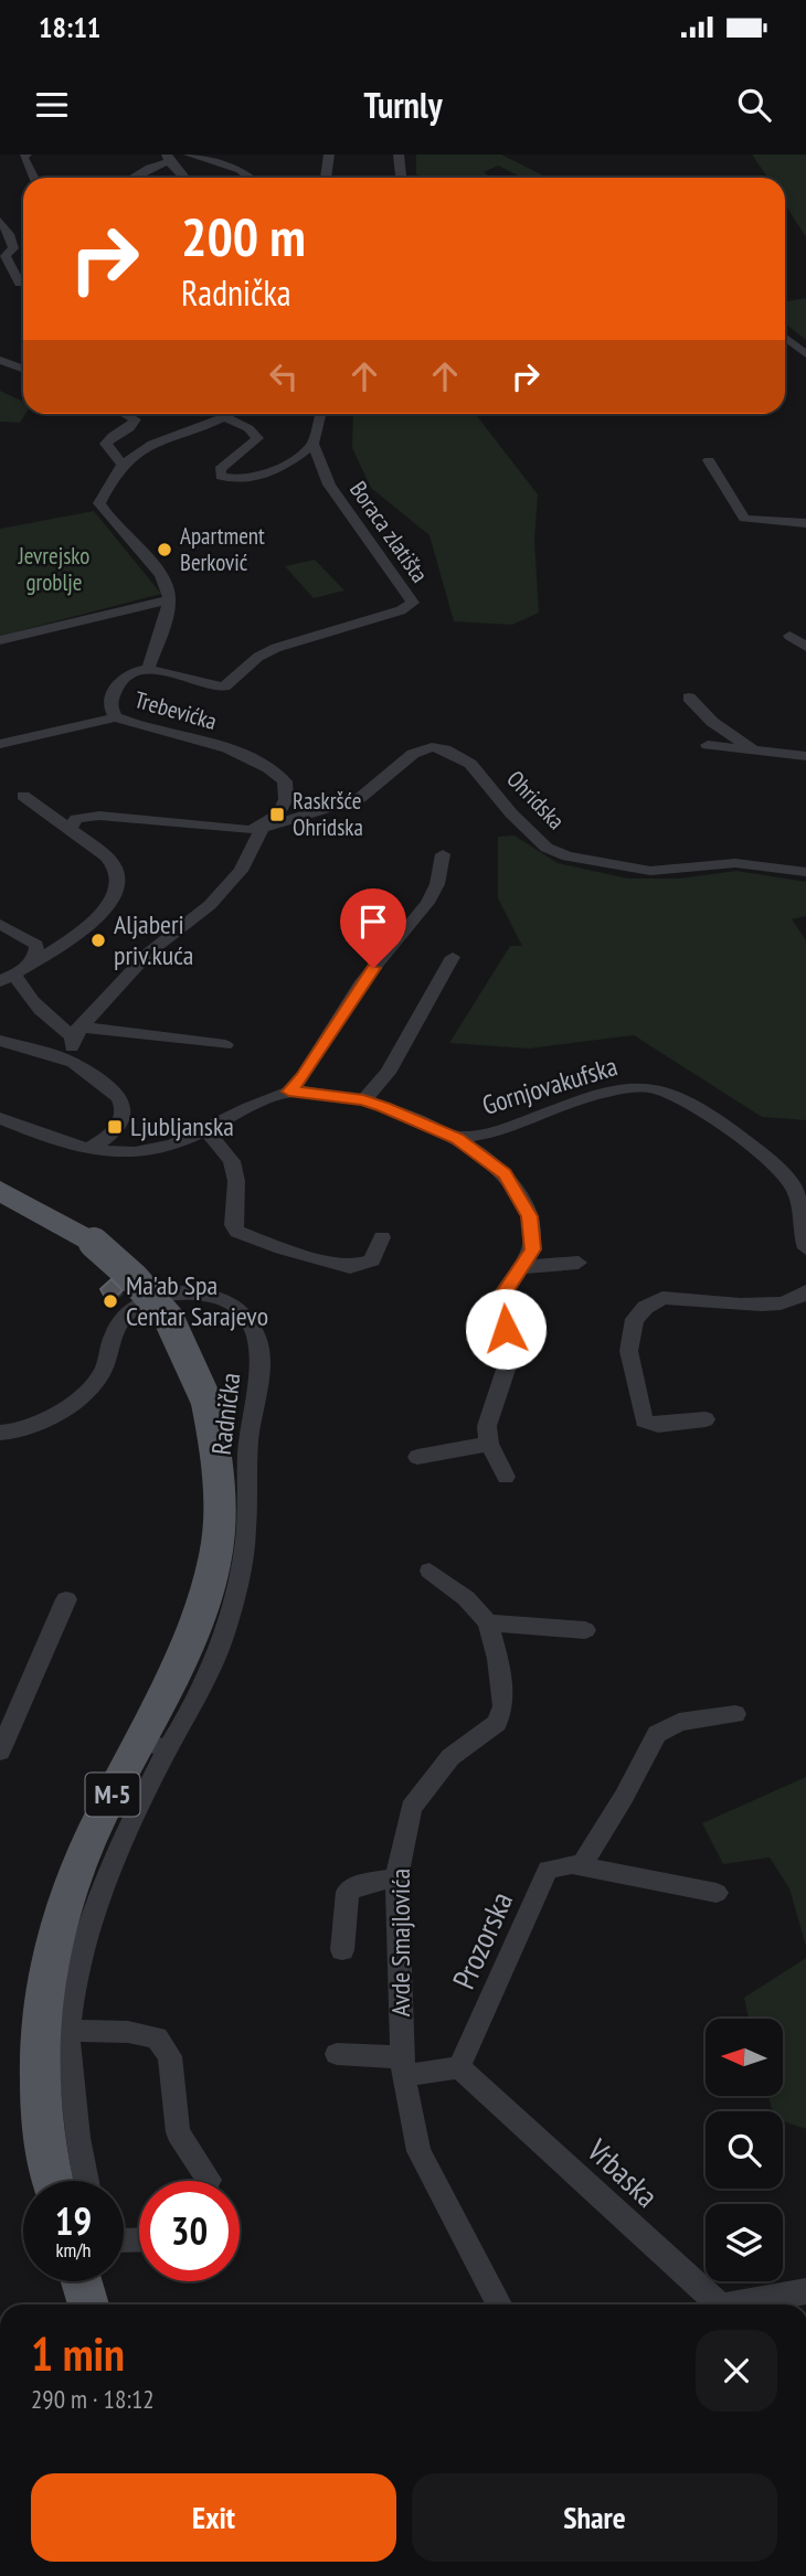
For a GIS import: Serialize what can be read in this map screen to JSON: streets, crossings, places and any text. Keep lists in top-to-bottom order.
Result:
{
  "streets": {
    "main road": ["M-5"],
    "street": [
      "Boraca zlatišta",
      "Trebevićka",
      "Ohridska",
      "Gornjovakufska",
      "Radnička",
      "Prozorska",
      "Avde Smajlovića",
      "Vrbaska"
    ]
  },
  "crossings": [
    ["Boraca zlatišta", "Trebevićka"],
    ["Trebevićka", "Ohridska"],
    ["Radnička", "M-5"],
    ["Prozorska", "Vrbaska"]
  ],
  "parks": ["Jevrejsko groblje"],
  "places": {
    "other": ["Apartment Berković", "Aljaberi priv.kuća", "Ma'ab Spa Centar Sarajevo"],
    "transit": ["Raskršće Ohridska", "Ljubljanska"]
  },
  "north": "left",
  "page": {
    "status": "18:11",
    "header": "Turnly",
    "turn": ["200 m", "Radnička"],
    "speed": "19 km/h",
    "limit": "30",
    "heading": ["1 min", "290 m · 18:12"],
    "buttons": ["Exit", "Share"]
  }
}
